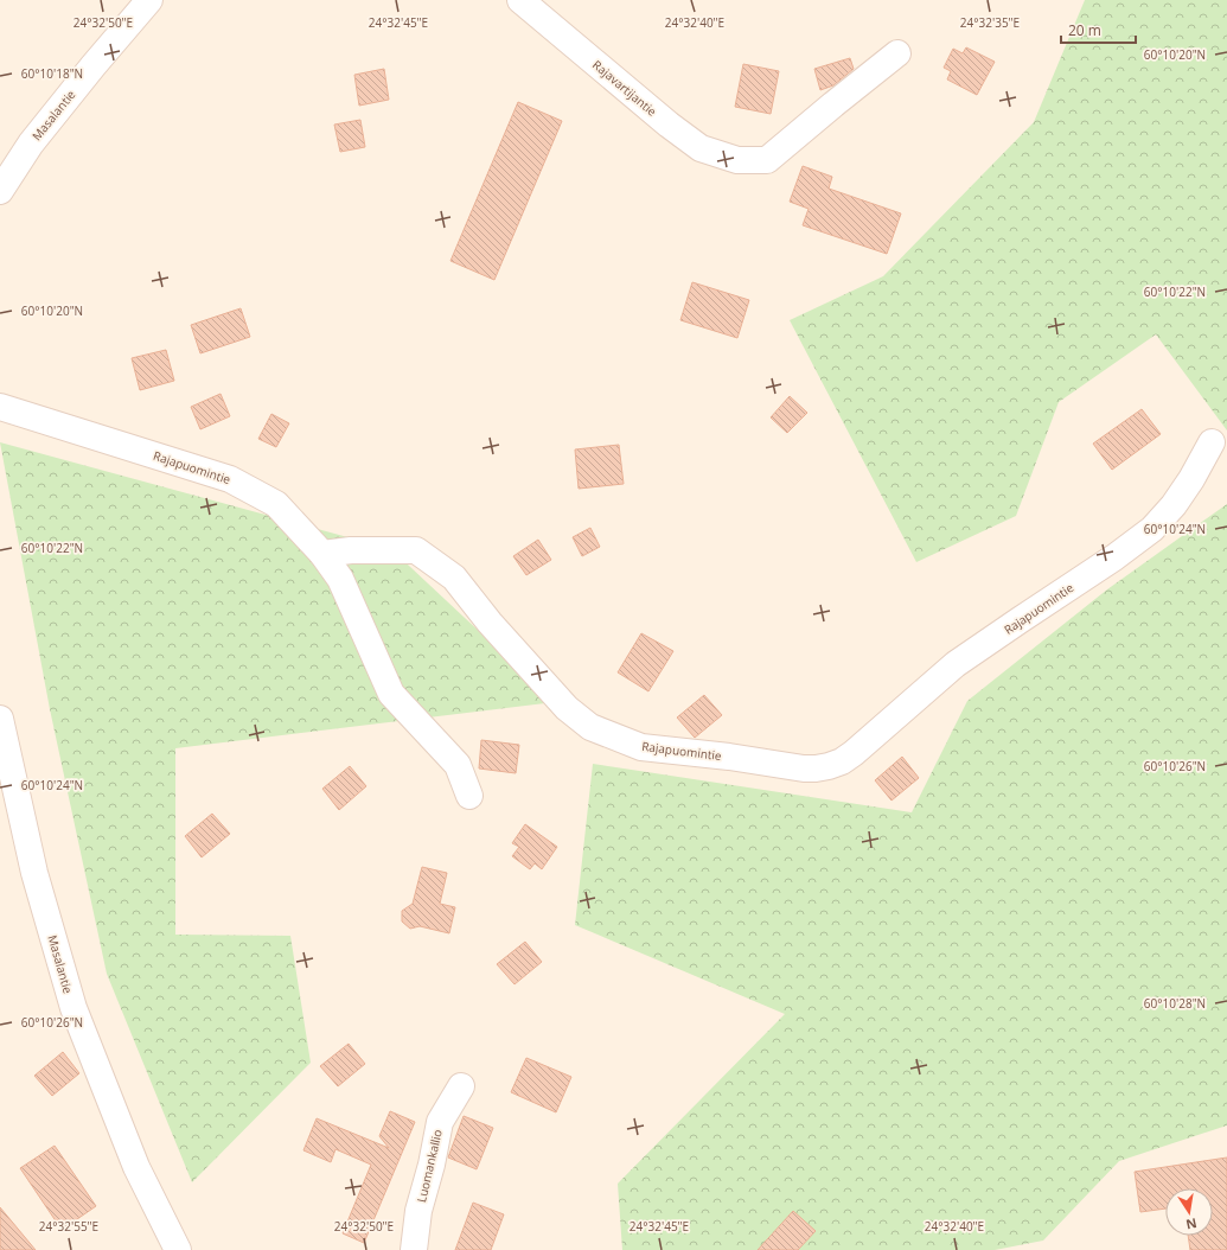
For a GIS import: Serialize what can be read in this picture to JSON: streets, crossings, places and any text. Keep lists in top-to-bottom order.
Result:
{
  "streets": {
    "street": [
      "Rajavartijantie",
      "Masalantie",
      "Rajapuomintie",
      "Luomankallio"
    ]
  },
  "scale_bar": "20 m",
  "north": "bottom",
  "coordinates": [
    "24°32'50\"E",
    "24°32'45\"E",
    "24°32'40\"E",
    "24°32'35\"E",
    "60°10'20\"N",
    "60°10'18\"N",
    "60°10'22\"N",
    "60°10'24\"N",
    "60°10'26\"N",
    "60°10'28\"N",
    "24°32'55\"E"
  ]
}
